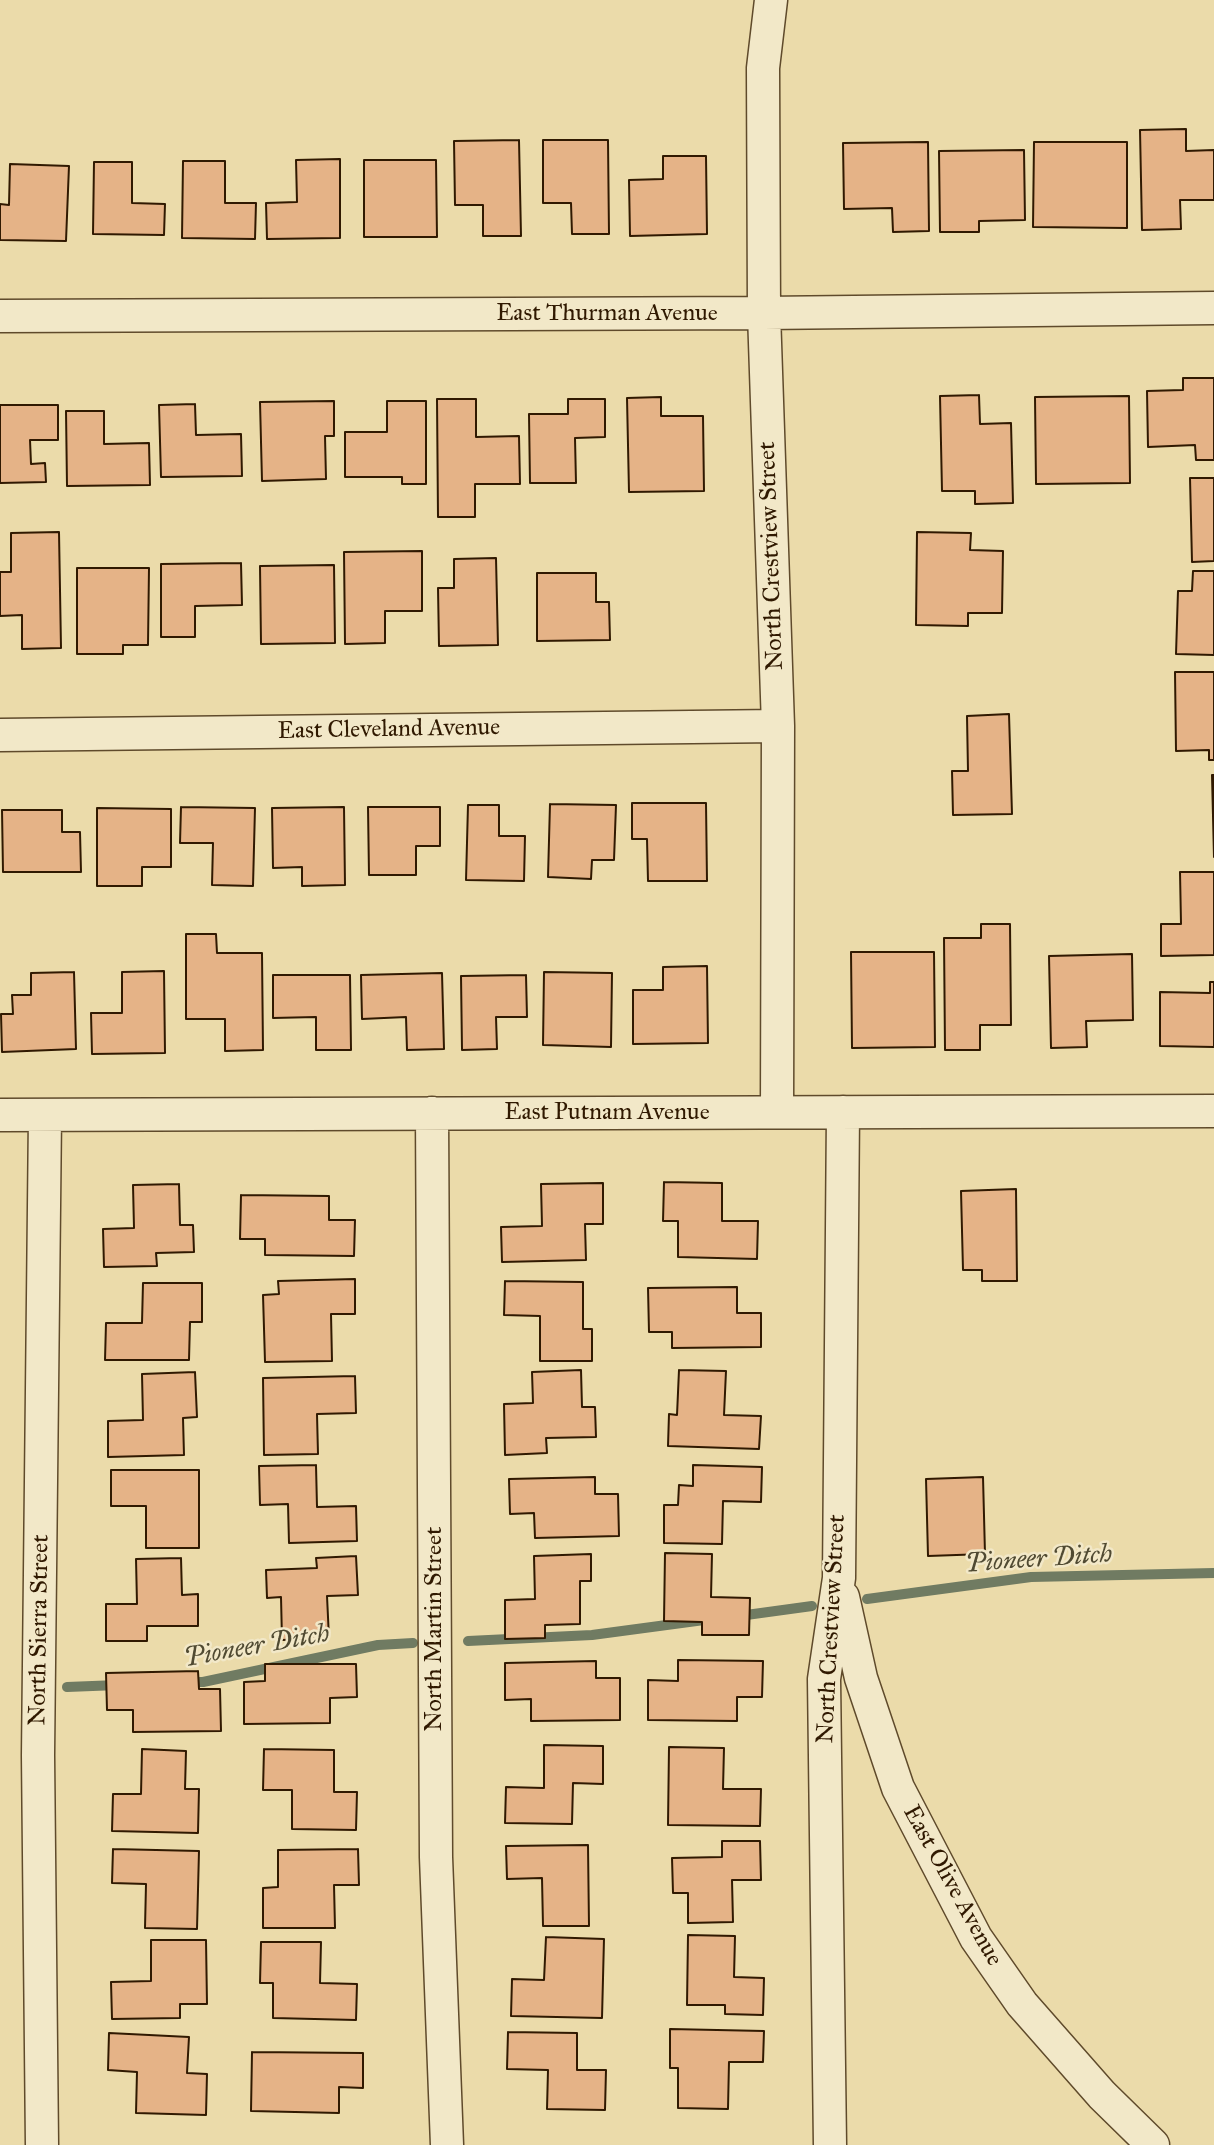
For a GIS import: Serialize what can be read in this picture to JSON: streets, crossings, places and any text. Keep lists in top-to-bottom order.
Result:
{
  "streets": {
    "street": [
      "East Thurman Avenue",
      "North Crestview Street",
      "East Cleveland Avenue",
      "East Putnam Avenue",
      "North Martin Street",
      "North Sierra Street",
      "East Olive Avenue"
    ]
  },
  "crossings": [
    ["East Thurman Avenue", "North Crestview Street"],
    ["North Crestview Street", "East Cleveland Avenue"],
    ["North Crestview Street", "East Putnam Avenue"],
    ["North Crestview Street", "East Olive Avenue"],
    ["East Putnam Avenue", "North Martin Street"],
    ["East Putnam Avenue", "North Sierra Street"]
  ],
  "water": ["Pioneer Ditch"]
}
